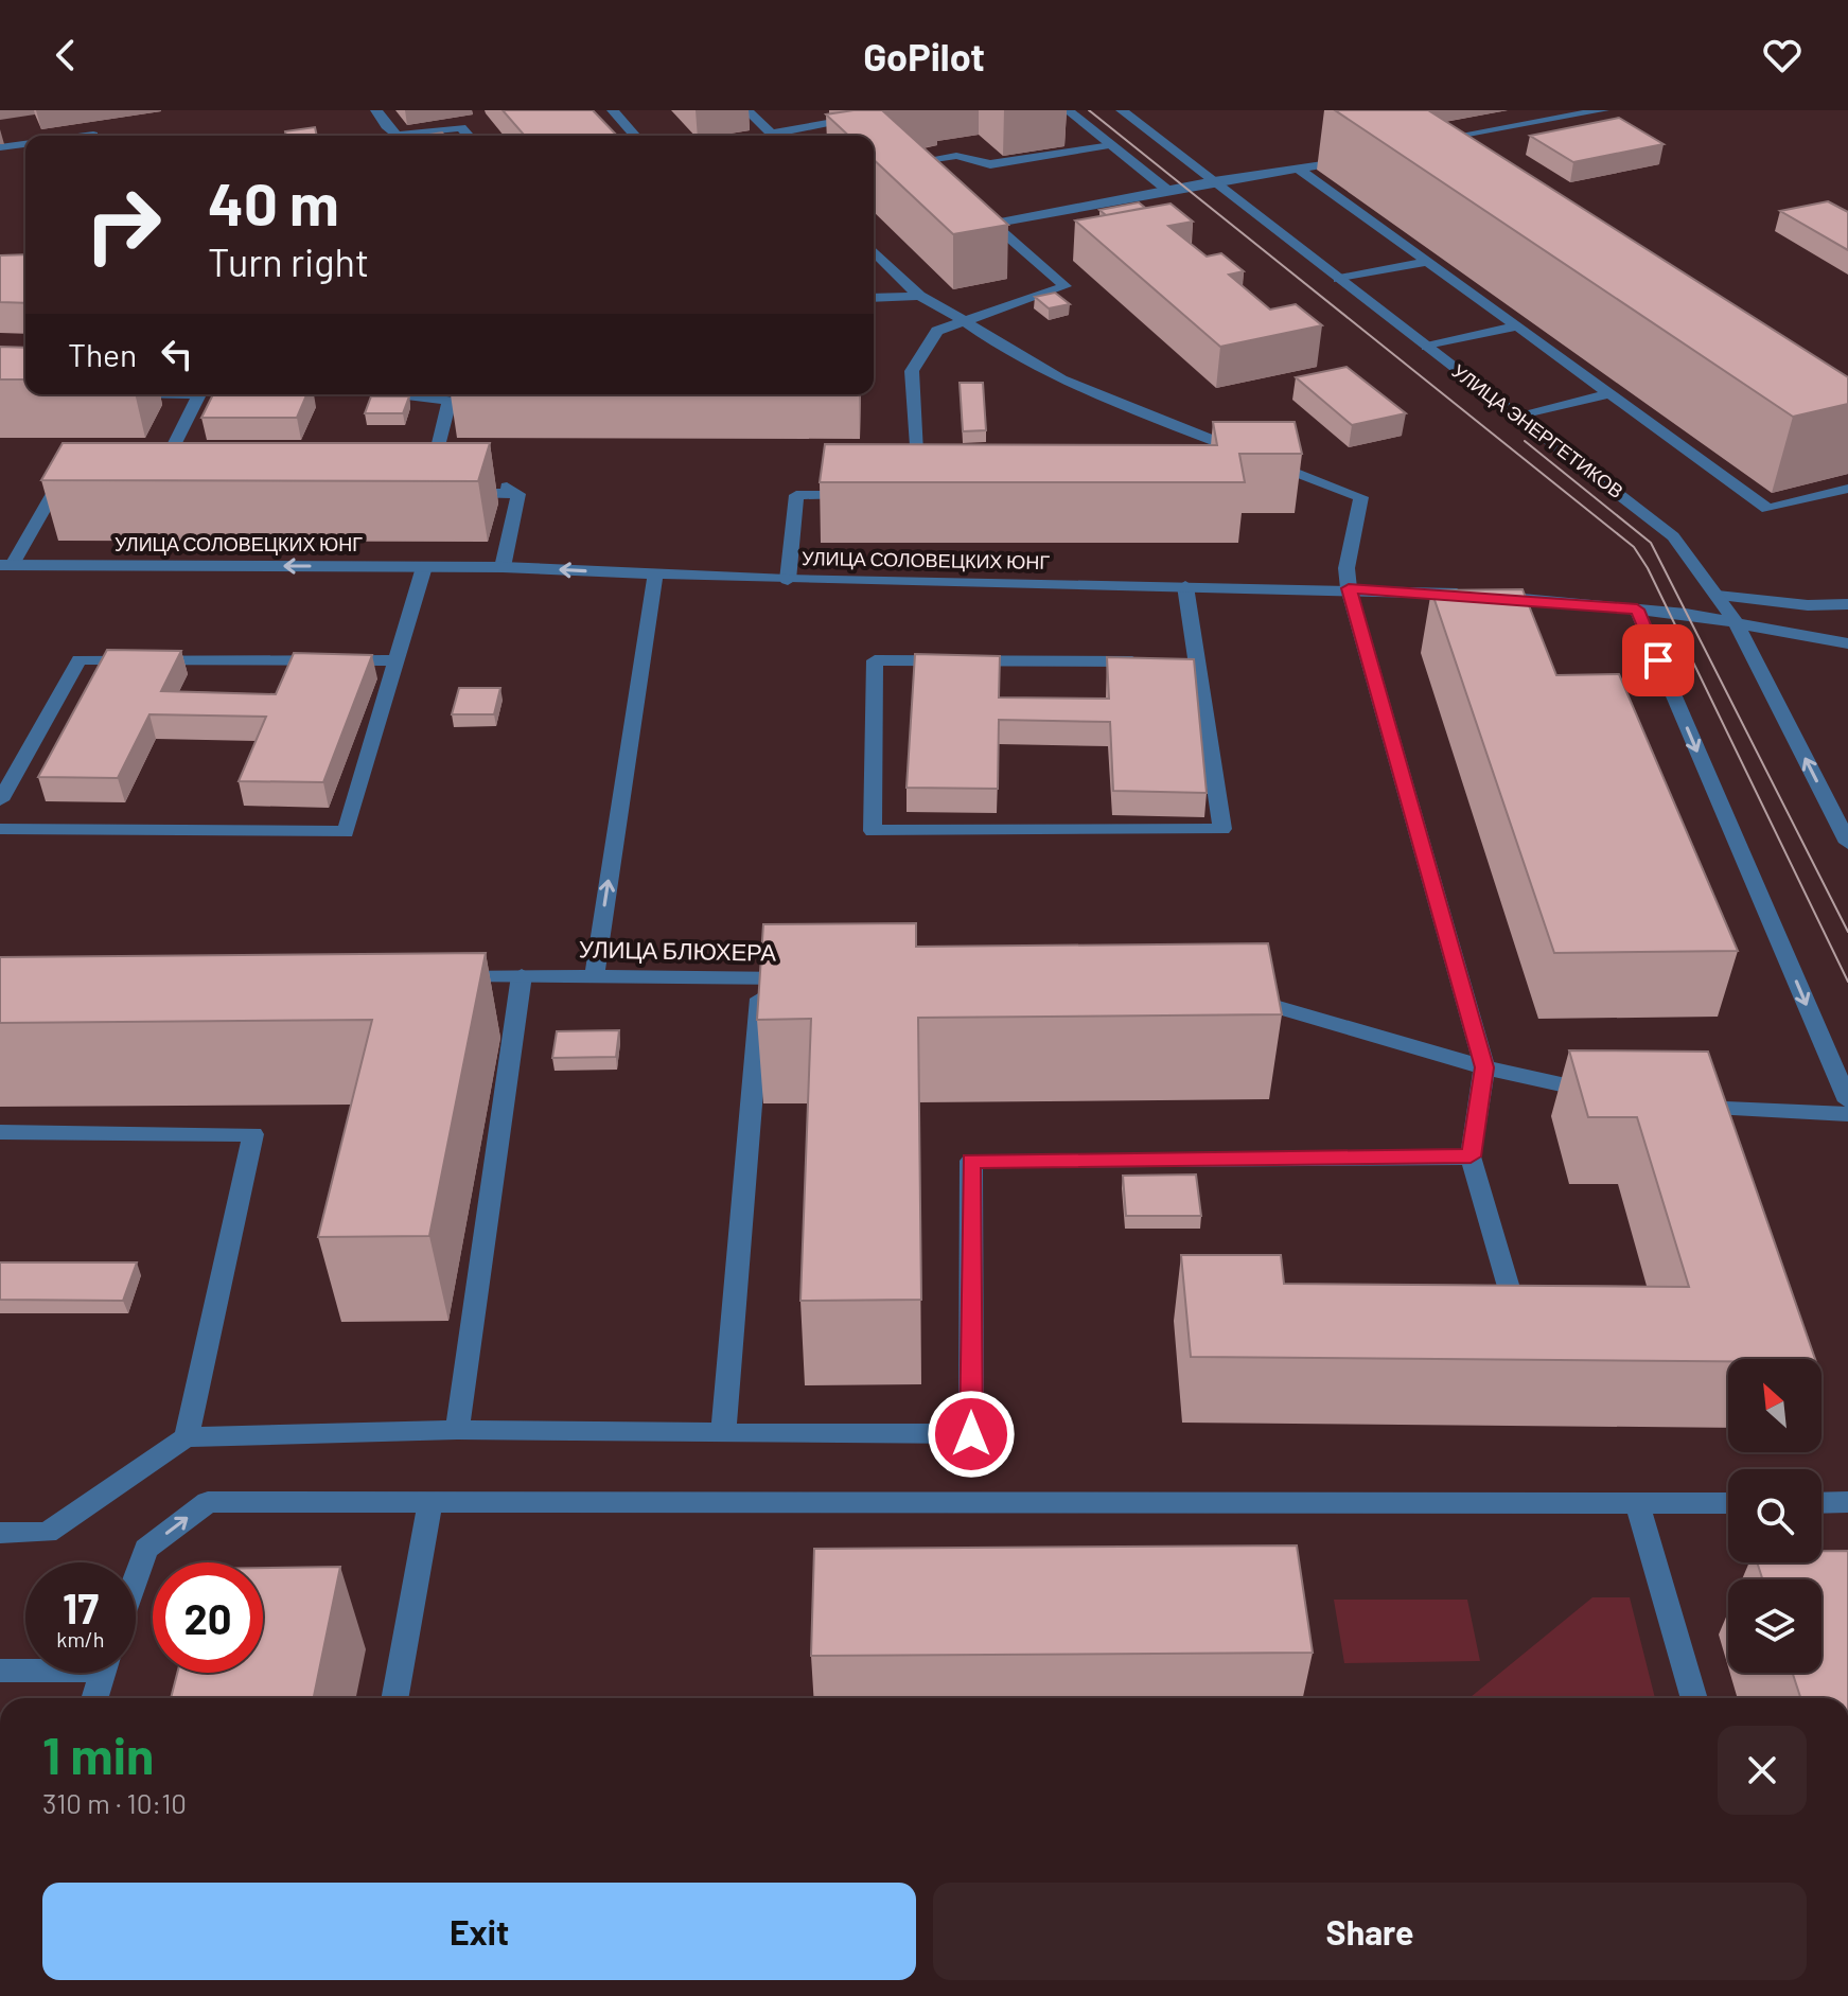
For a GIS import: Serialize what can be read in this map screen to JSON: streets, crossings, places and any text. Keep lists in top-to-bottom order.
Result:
{
  "streets": {
    "street": ["УЛИЦА ЭНЕРГЕТИКОВ", "УЛИЦА СОЛОВЕЦКИХ ЮНГ", "УЛИЦА БЛЮХЕРА"]
  },
  "crossings": [
    ["УЛИЦА ЭНЕРГЕТИКОВ", "УЛИЦА СОЛОВЕЦКИХ ЮНГ"]
  ],
  "north": "top left",
  "page": {
    "header": "GoPilot",
    "turn": ["40 m", "Turn right"],
    "then": "Then",
    "speed": "17 km/h",
    "limit": "20",
    "heading": ["1 min", "310 m · 10:10"],
    "buttons": ["Exit", "Share"]
  }
}
